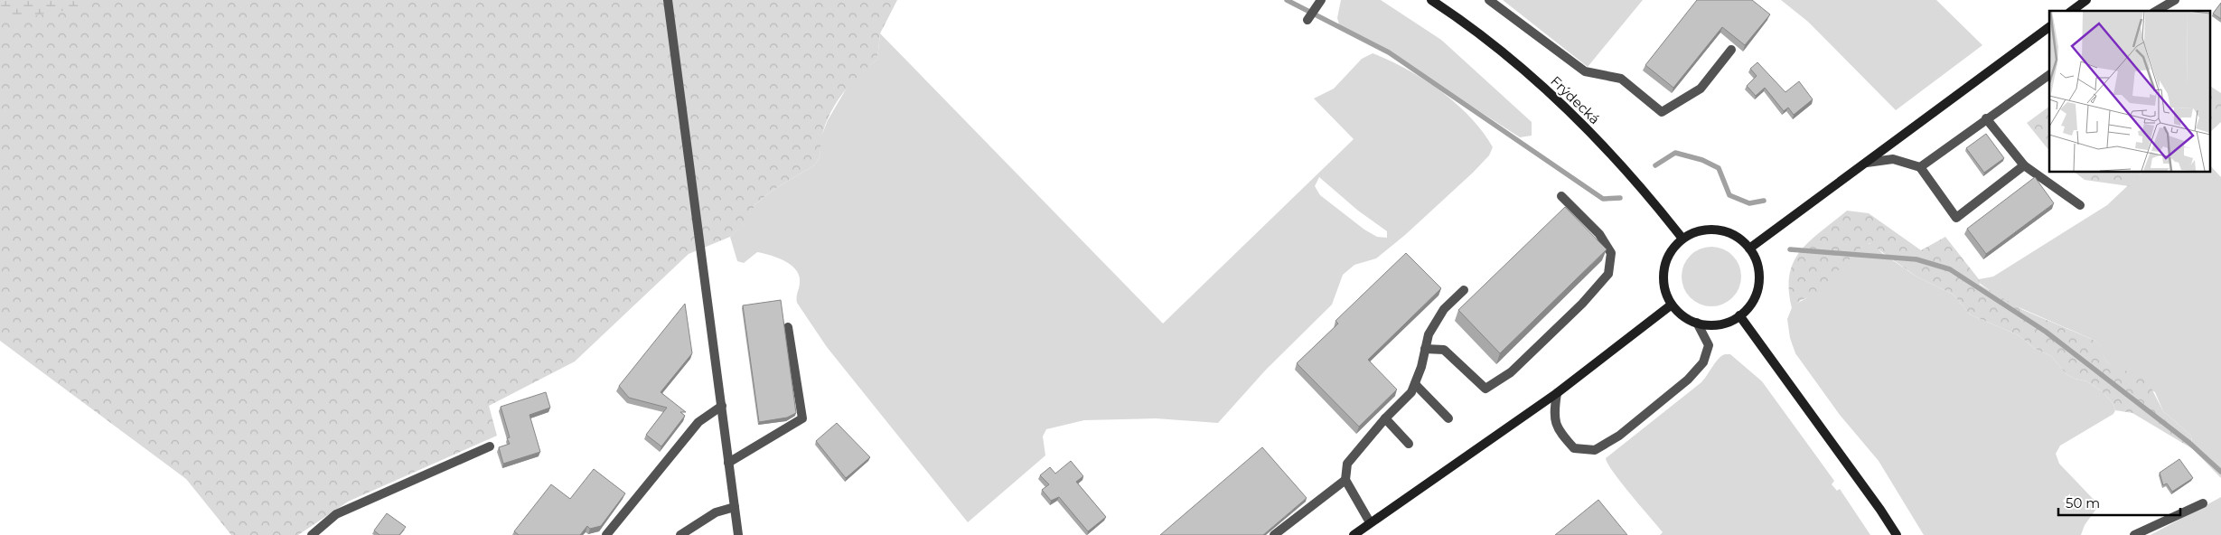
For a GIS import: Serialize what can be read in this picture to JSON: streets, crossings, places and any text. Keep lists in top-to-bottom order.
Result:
{
  "streets": {
    "main road": ["Frýdecká"]
  },
  "scale_bar": "50 m"
}
